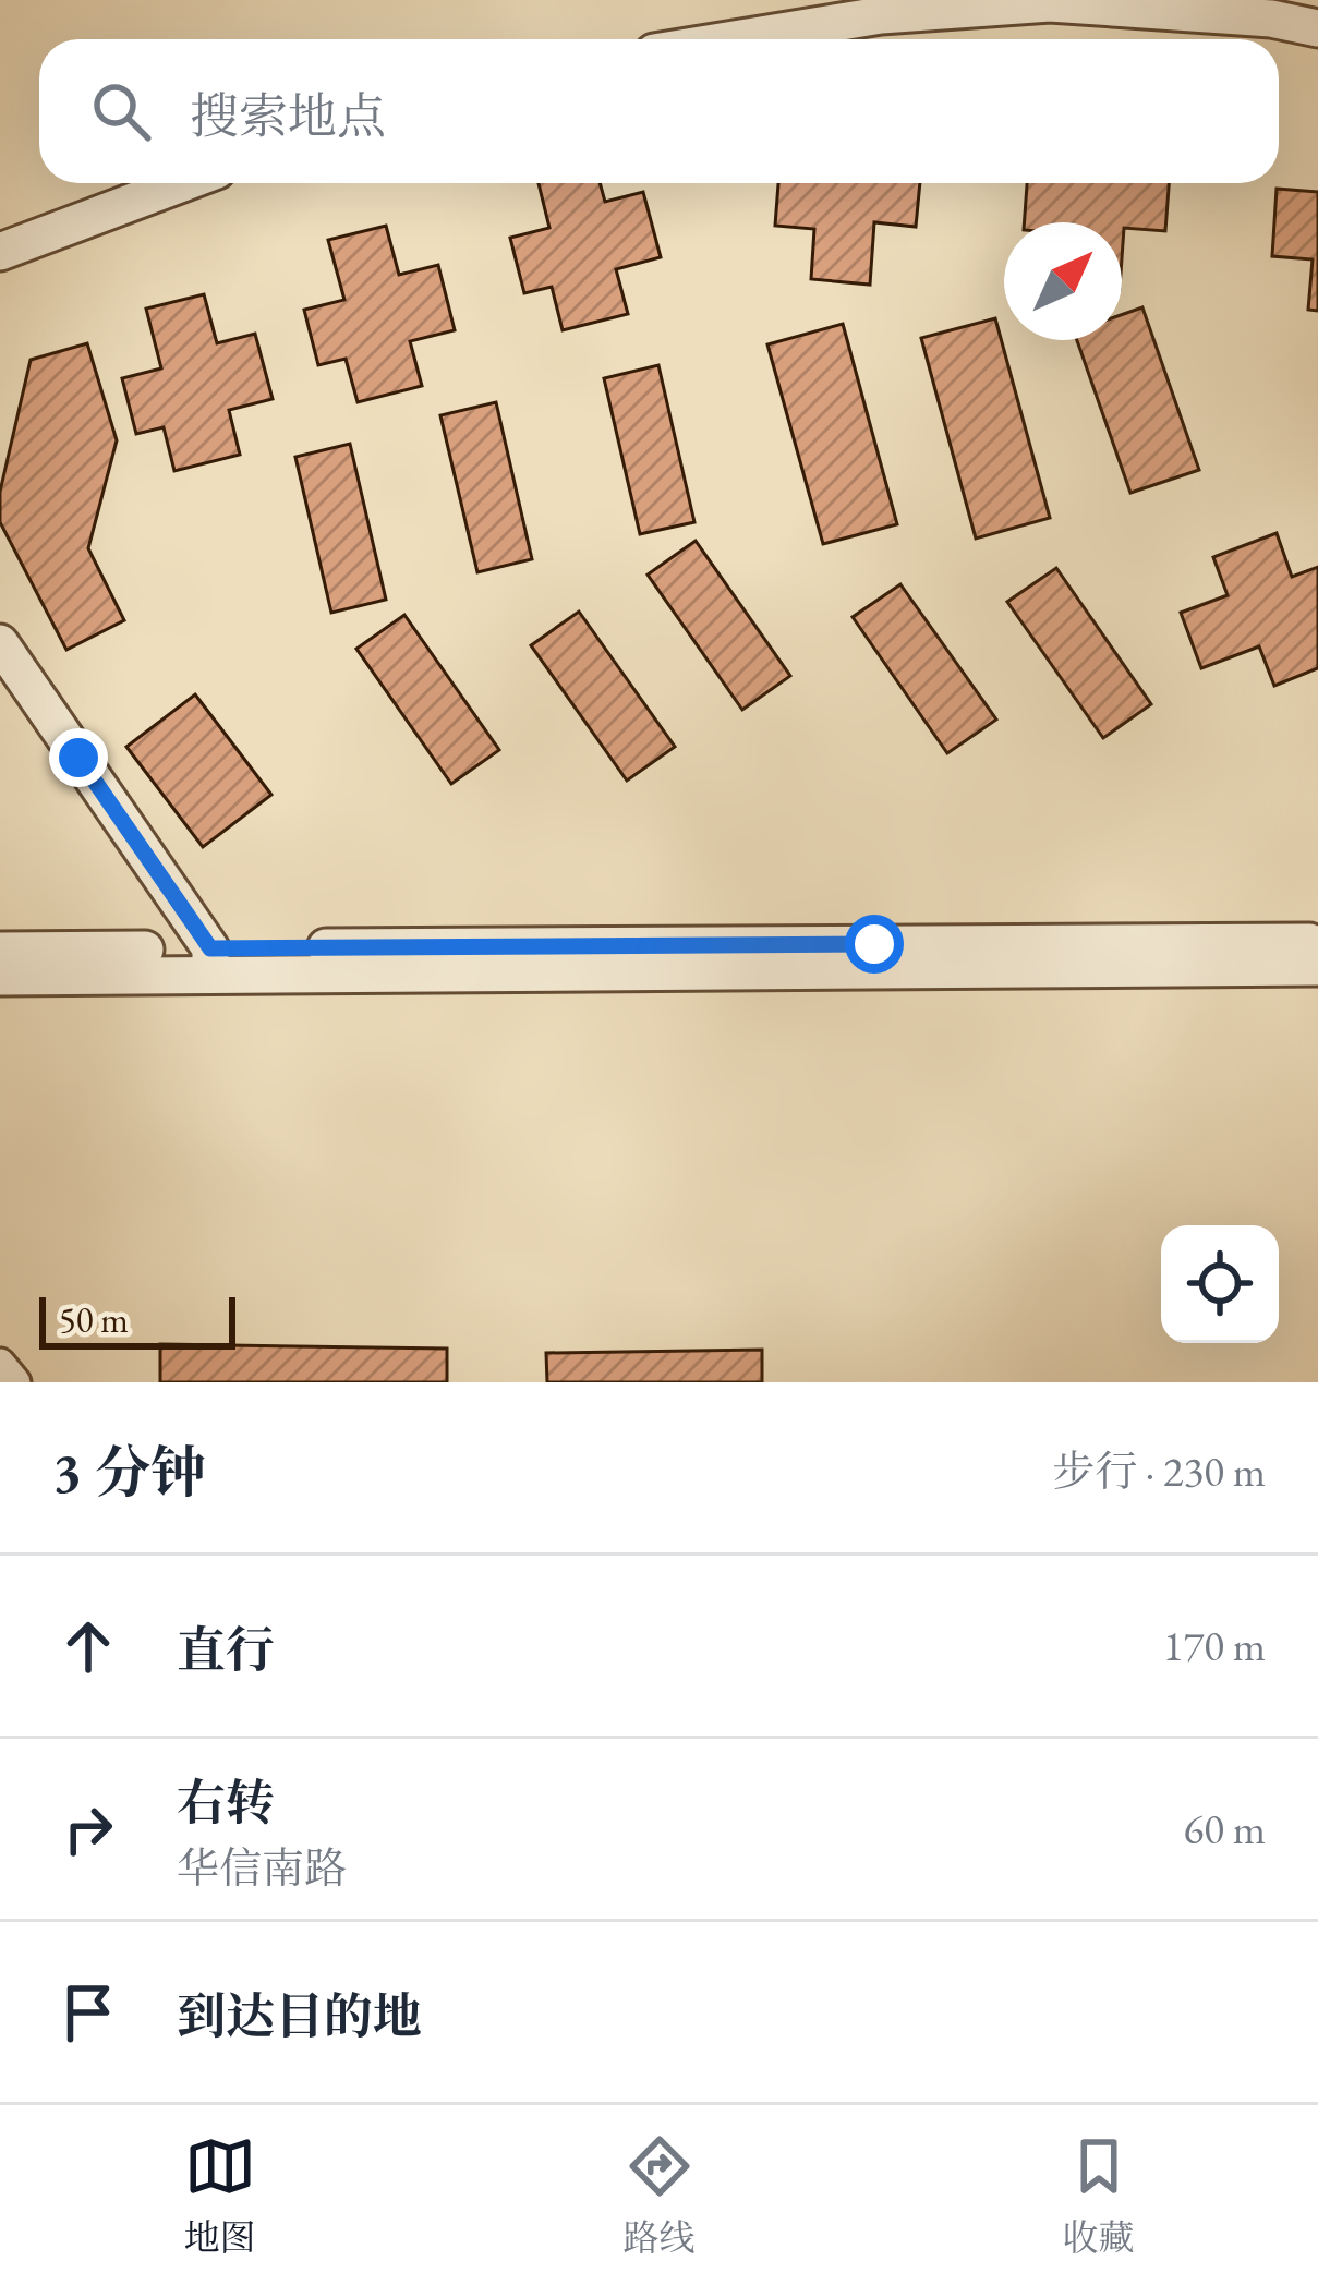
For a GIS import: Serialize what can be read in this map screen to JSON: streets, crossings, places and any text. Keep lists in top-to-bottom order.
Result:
{
  "scale_bar": "50 m",
  "north": "top right",
  "page": {
    "search": "搜索地点",
    "scale": "50 m",
    "heading": ["3 分钟", "步行 · 230 m"],
    "list": [
      ["直行", "170 m"],
      ["右转", "华信南路", "60 m"],
      "到达目的地"
    ],
    "nav": ["地图", "路线", "收藏"]
  }
}
